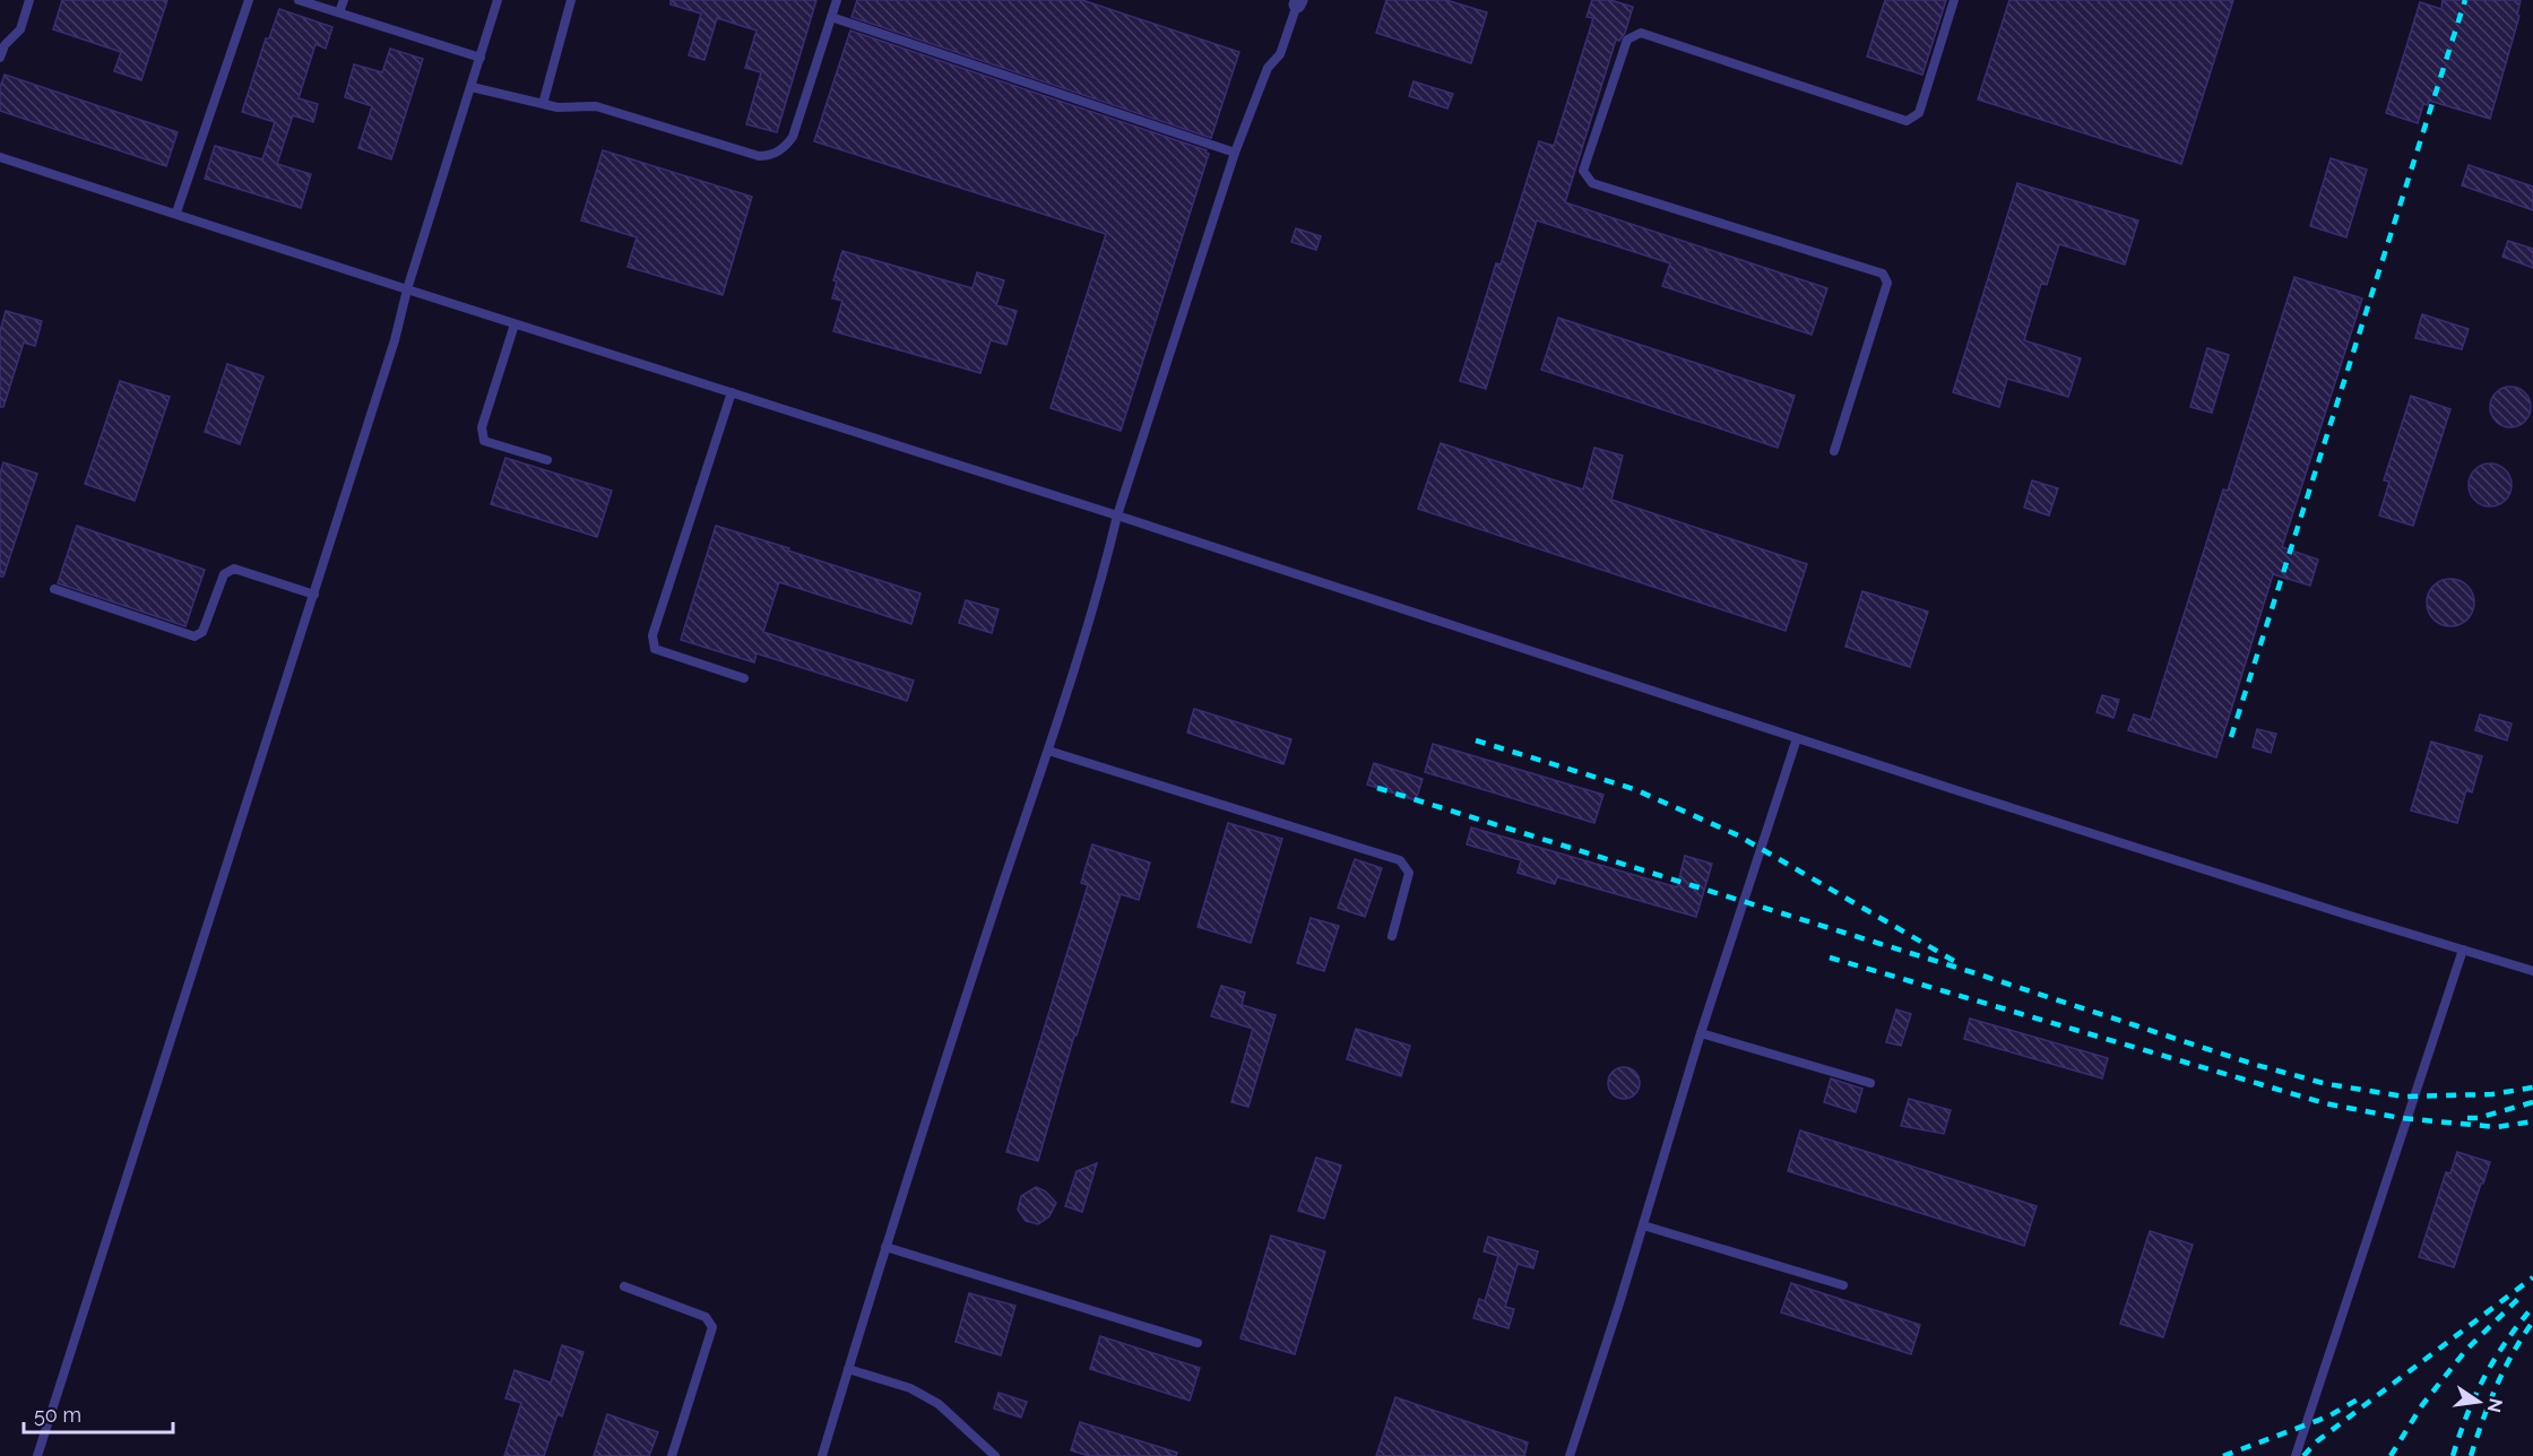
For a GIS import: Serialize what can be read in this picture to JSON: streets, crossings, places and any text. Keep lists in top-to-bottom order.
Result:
{
  "scale_bar": "50 m",
  "north": "right"
}
